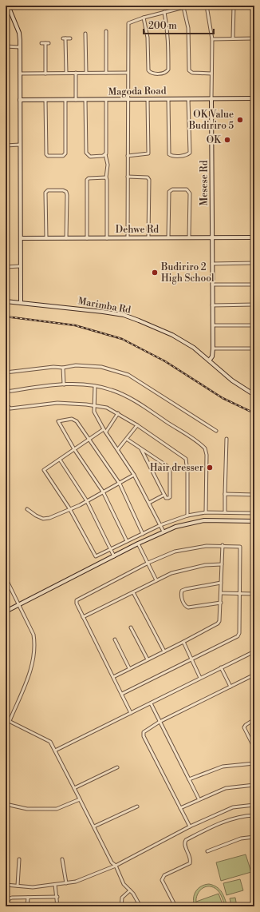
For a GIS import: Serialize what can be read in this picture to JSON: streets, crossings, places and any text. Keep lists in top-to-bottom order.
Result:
{
  "streets": {
    "street": [
      "Magoda Road",
      "Mesese Rd",
      "Dehwe Rd",
      "Marimba Rd"
    ]
  },
  "crossings": [
    ["Magoda Road", "Mesese Rd"],
    ["Mesese Rd", "Dehwe Rd"],
    ["Mesese Rd", "Marimba Rd"]
  ],
  "places": [
    "OK Value Budiriro 5",
    "OK",
    "Budiriro 2 High School",
    "Hair dresser"
  ],
  "scale_bar": "200 m"
}
